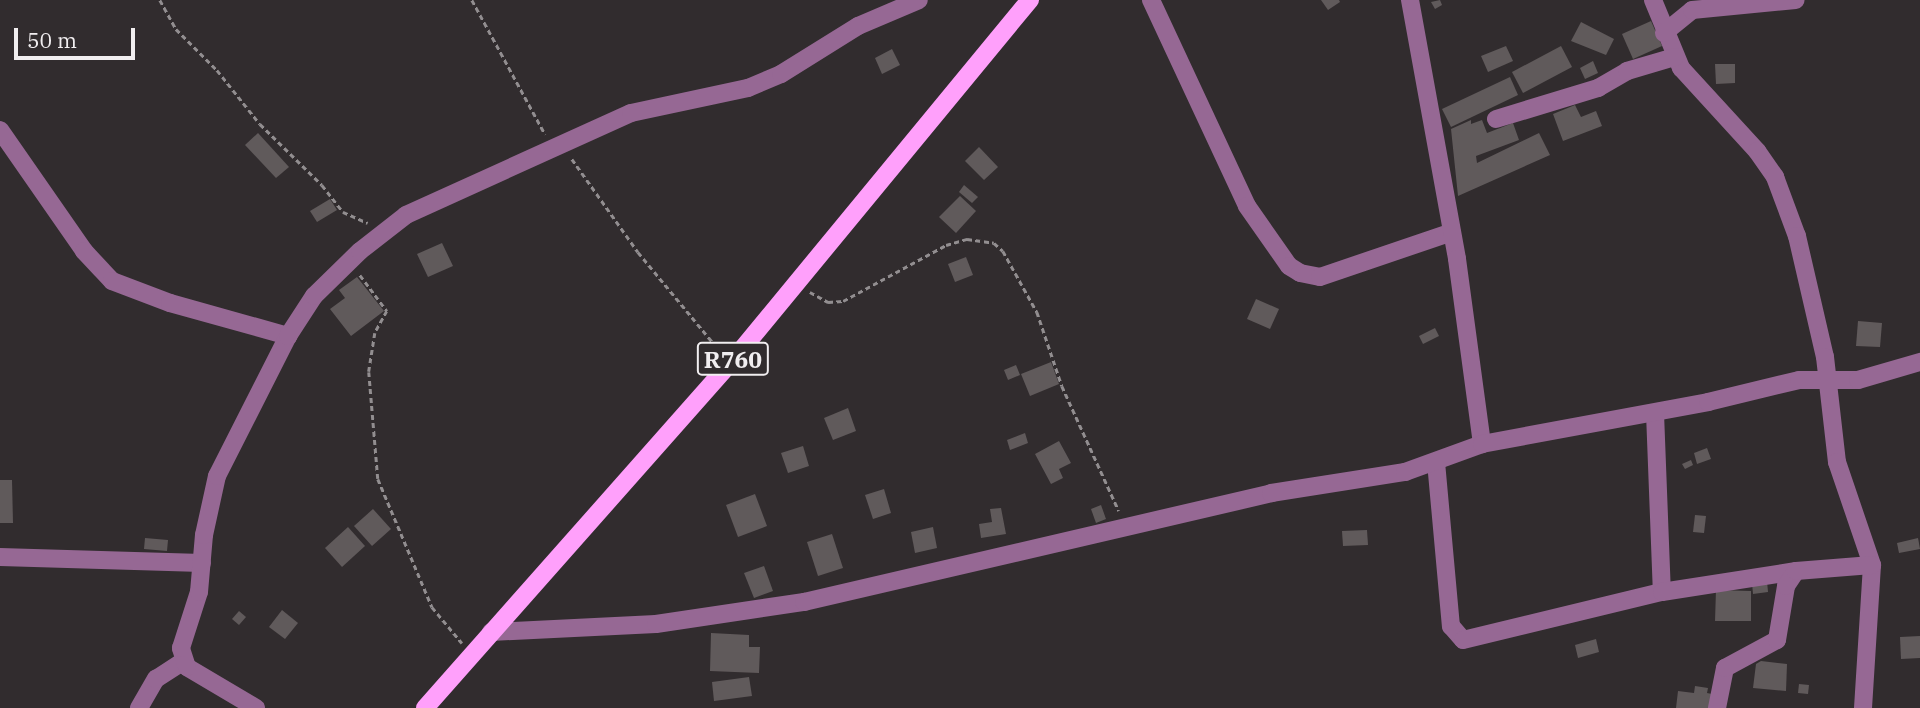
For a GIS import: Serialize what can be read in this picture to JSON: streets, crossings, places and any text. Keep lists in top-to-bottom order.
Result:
{
  "streets": {
    "main road": ["R760"]
  },
  "scale_bar": "50 m"
}
